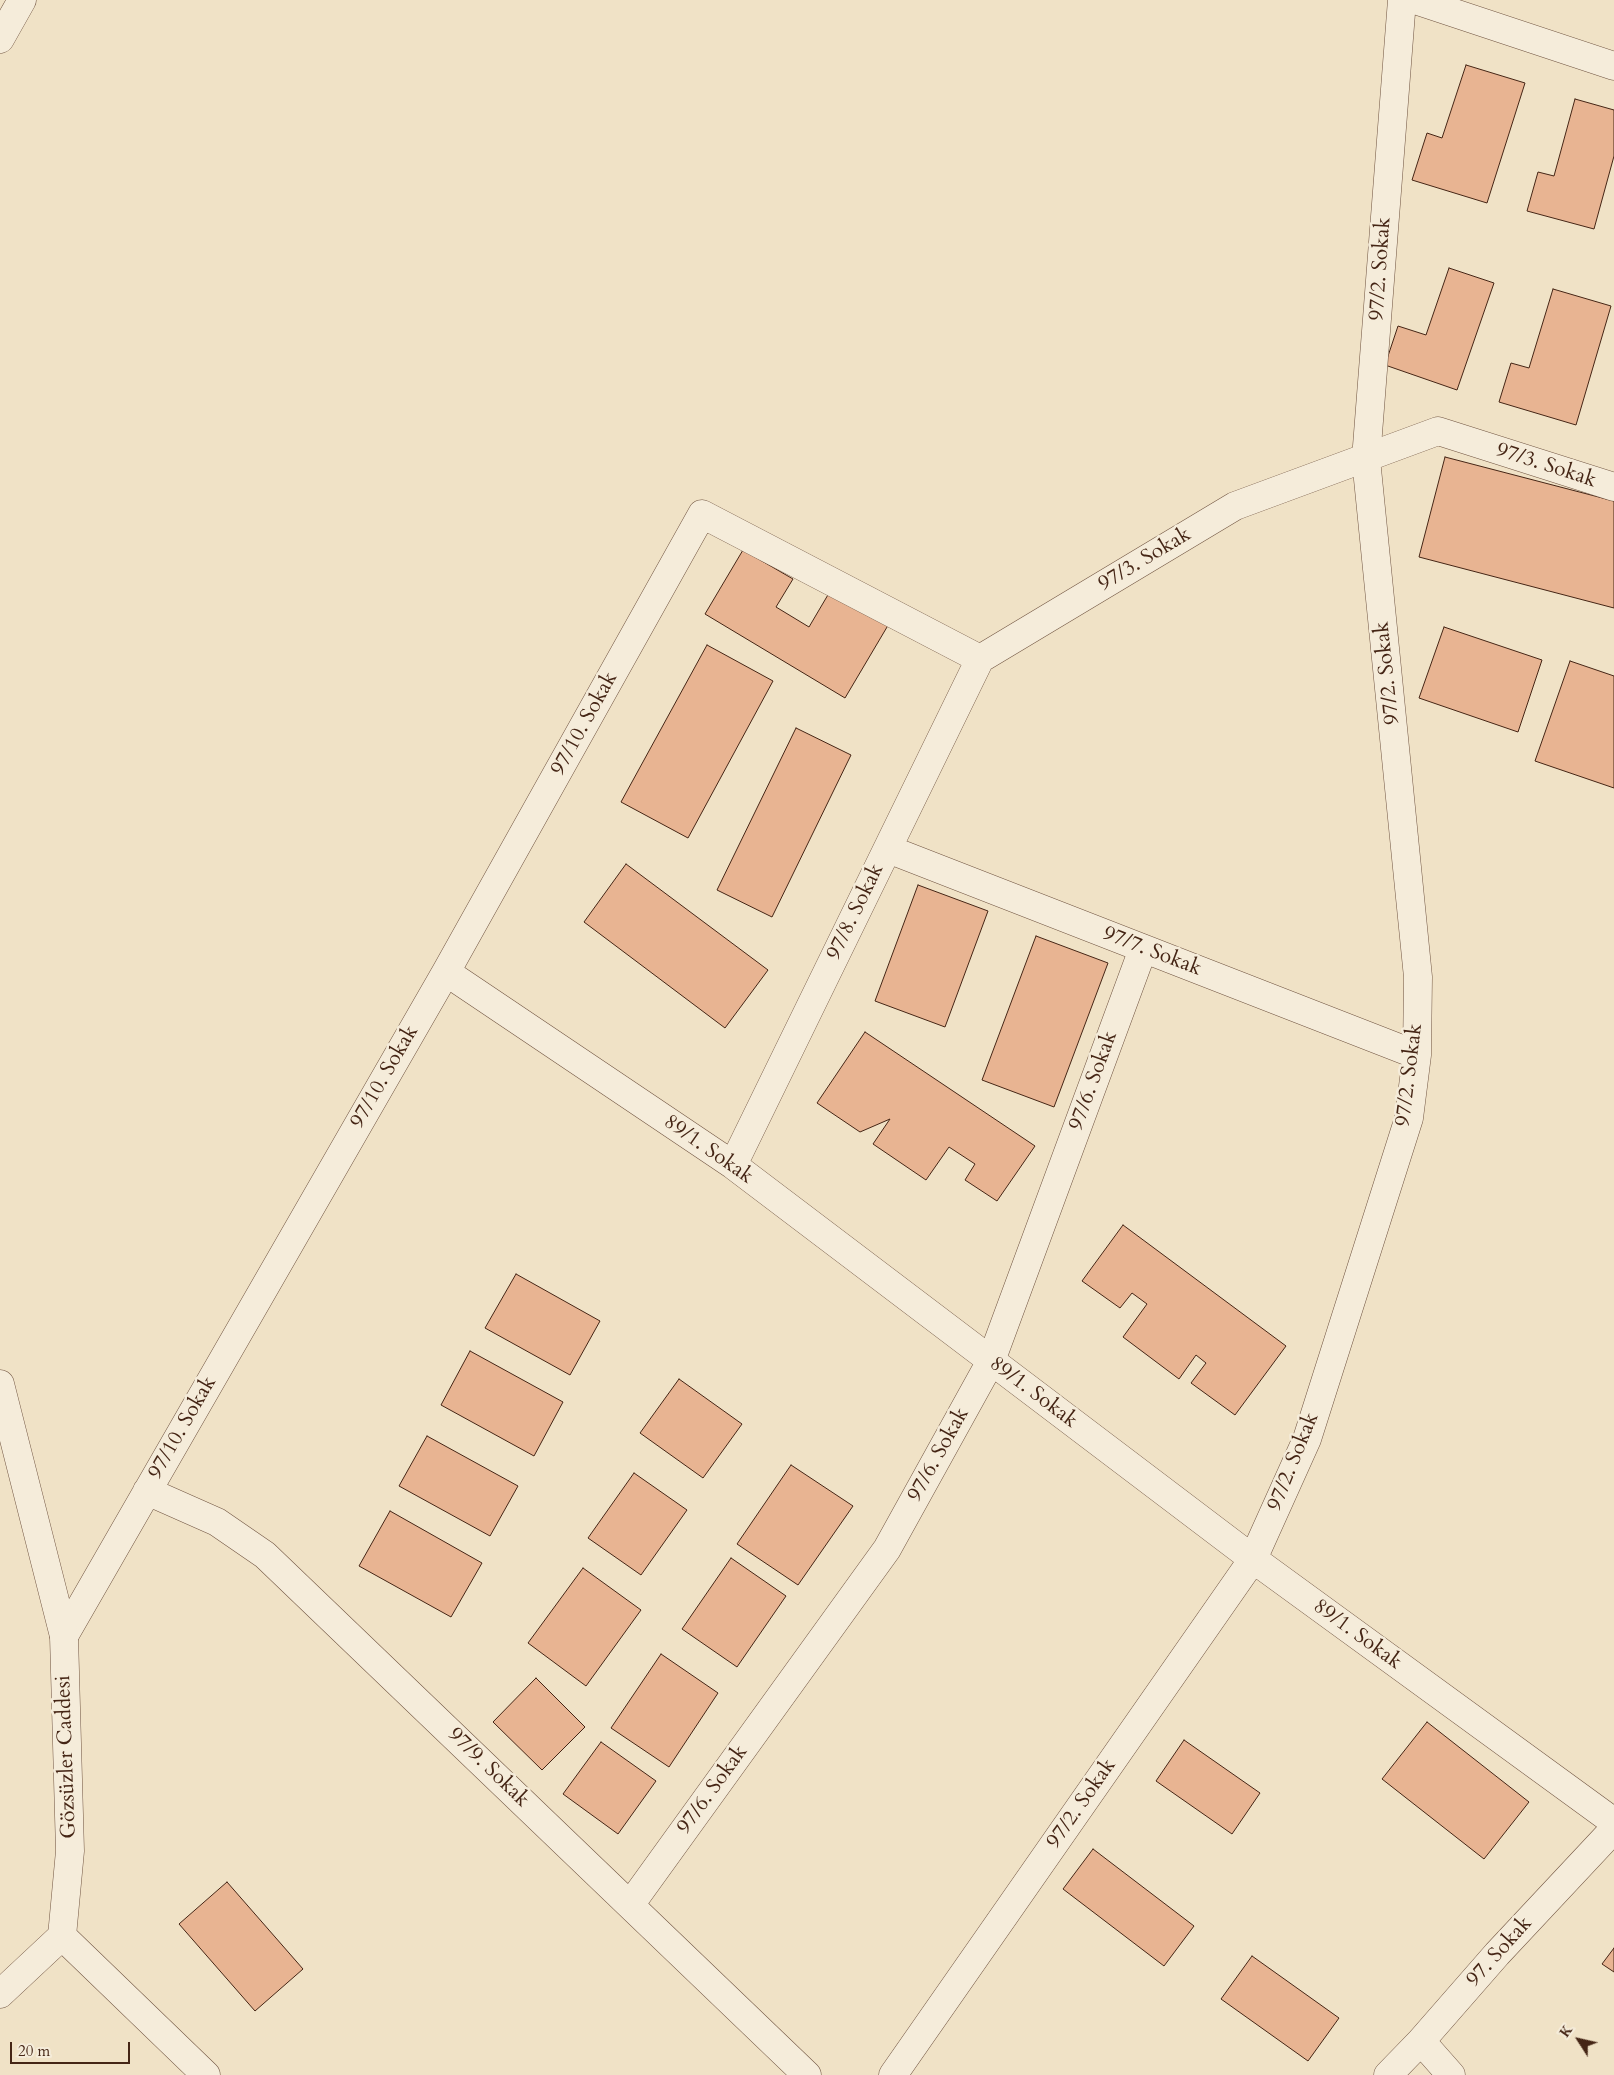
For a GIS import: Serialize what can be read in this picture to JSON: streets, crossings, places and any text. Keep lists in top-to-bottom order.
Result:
{
  "streets": {
    "street": [
      "97/2. Sokak",
      "97/3. Sokak",
      "97/10. Sokak",
      "97/8. Sokak",
      "97/7. Sokak",
      "97/6. Sokak",
      "89/1. Sokak",
      "Gözsüzler Caddesi",
      "97/9. Sokak",
      "97. Sokak"
    ]
  },
  "crossings": [
    ["97/2. Sokak", "97/3. Sokak"],
    ["97/2. Sokak", "97/7. Sokak"],
    ["97/2. Sokak", "89/1. Sokak"],
    ["97/3. Sokak", "97/10. Sokak"],
    ["97/3. Sokak", "97/8. Sokak"],
    ["97/10. Sokak", "97/8. Sokak"],
    ["97/10. Sokak", "89/1. Sokak"],
    ["97/10. Sokak", "Gözsüzler Caddesi"],
    ["97/10. Sokak", "97/9. Sokak"],
    ["97/8. Sokak", "97/7. Sokak"],
    ["97/8. Sokak", "89/1. Sokak"],
    ["97/7. Sokak", "97/6. Sokak"],
    ["97/6. Sokak", "89/1. Sokak"],
    ["97/6. Sokak", "97/9. Sokak"]
  ],
  "scale_bar": "20 m",
  "north": "top left"
}
